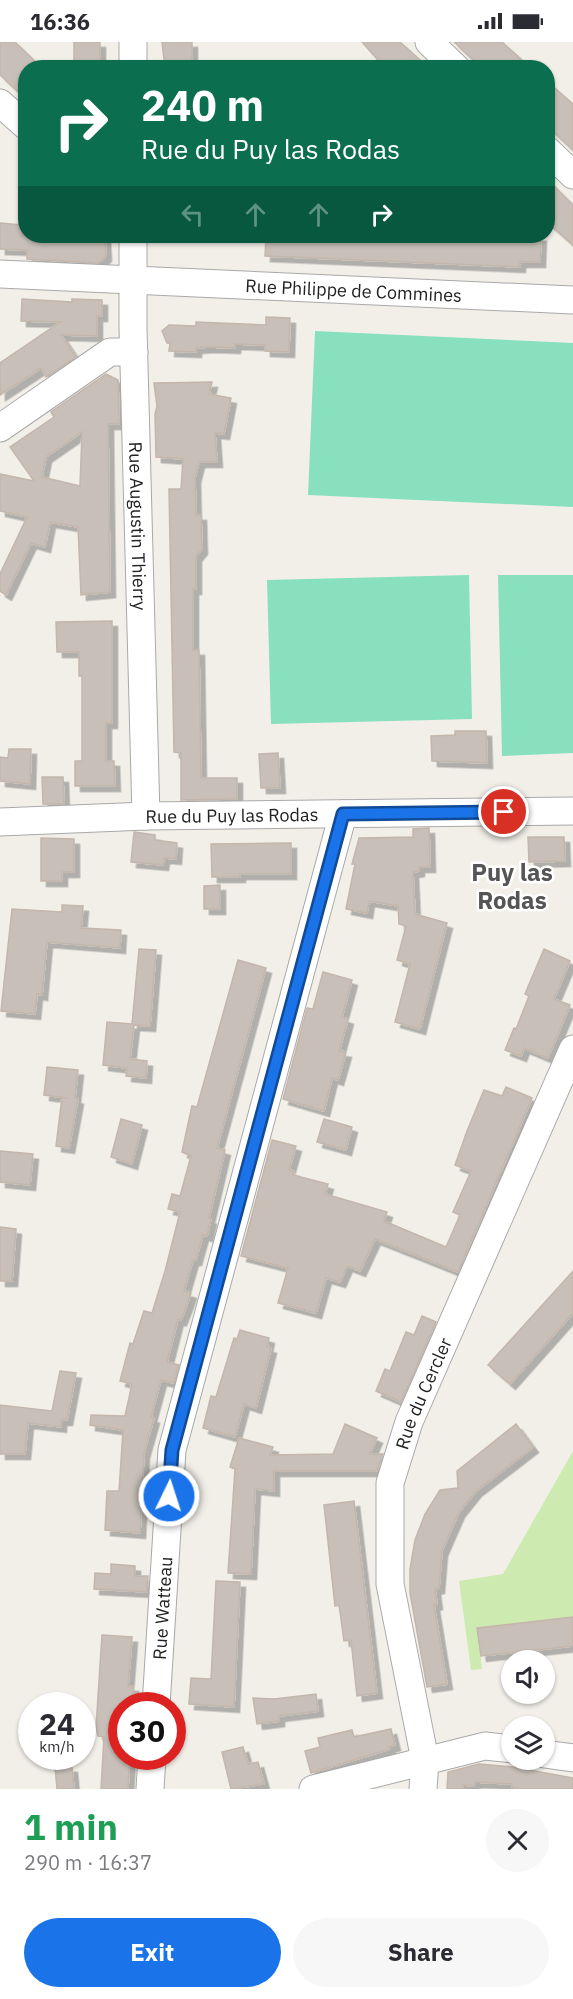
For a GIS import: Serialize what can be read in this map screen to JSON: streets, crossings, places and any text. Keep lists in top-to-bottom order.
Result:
{
  "streets": {
    "street": [
      "Rue Philippe de Commines",
      "Rue Augustin Thierry",
      "Rue du Puy las Rodas",
      "Rue du Cercler",
      "Rue Watteau"
    ]
  },
  "crossings": [
    ["Rue Philippe de Commines", "Rue Augustin Thierry"],
    ["Rue Augustin Thierry", "Rue du Puy las Rodas"],
    ["Rue du Puy las Rodas", "Rue Watteau"]
  ],
  "districts": ["Puy las Rodas"],
  "page": {
    "status": "16:36",
    "turn": ["240 m", "Rue du Puy las Rodas"],
    "speed": "24 km/h",
    "limit": "30",
    "heading": ["1 min", "290 m · 16:37"],
    "buttons": ["Exit", "Share"]
  }
}
